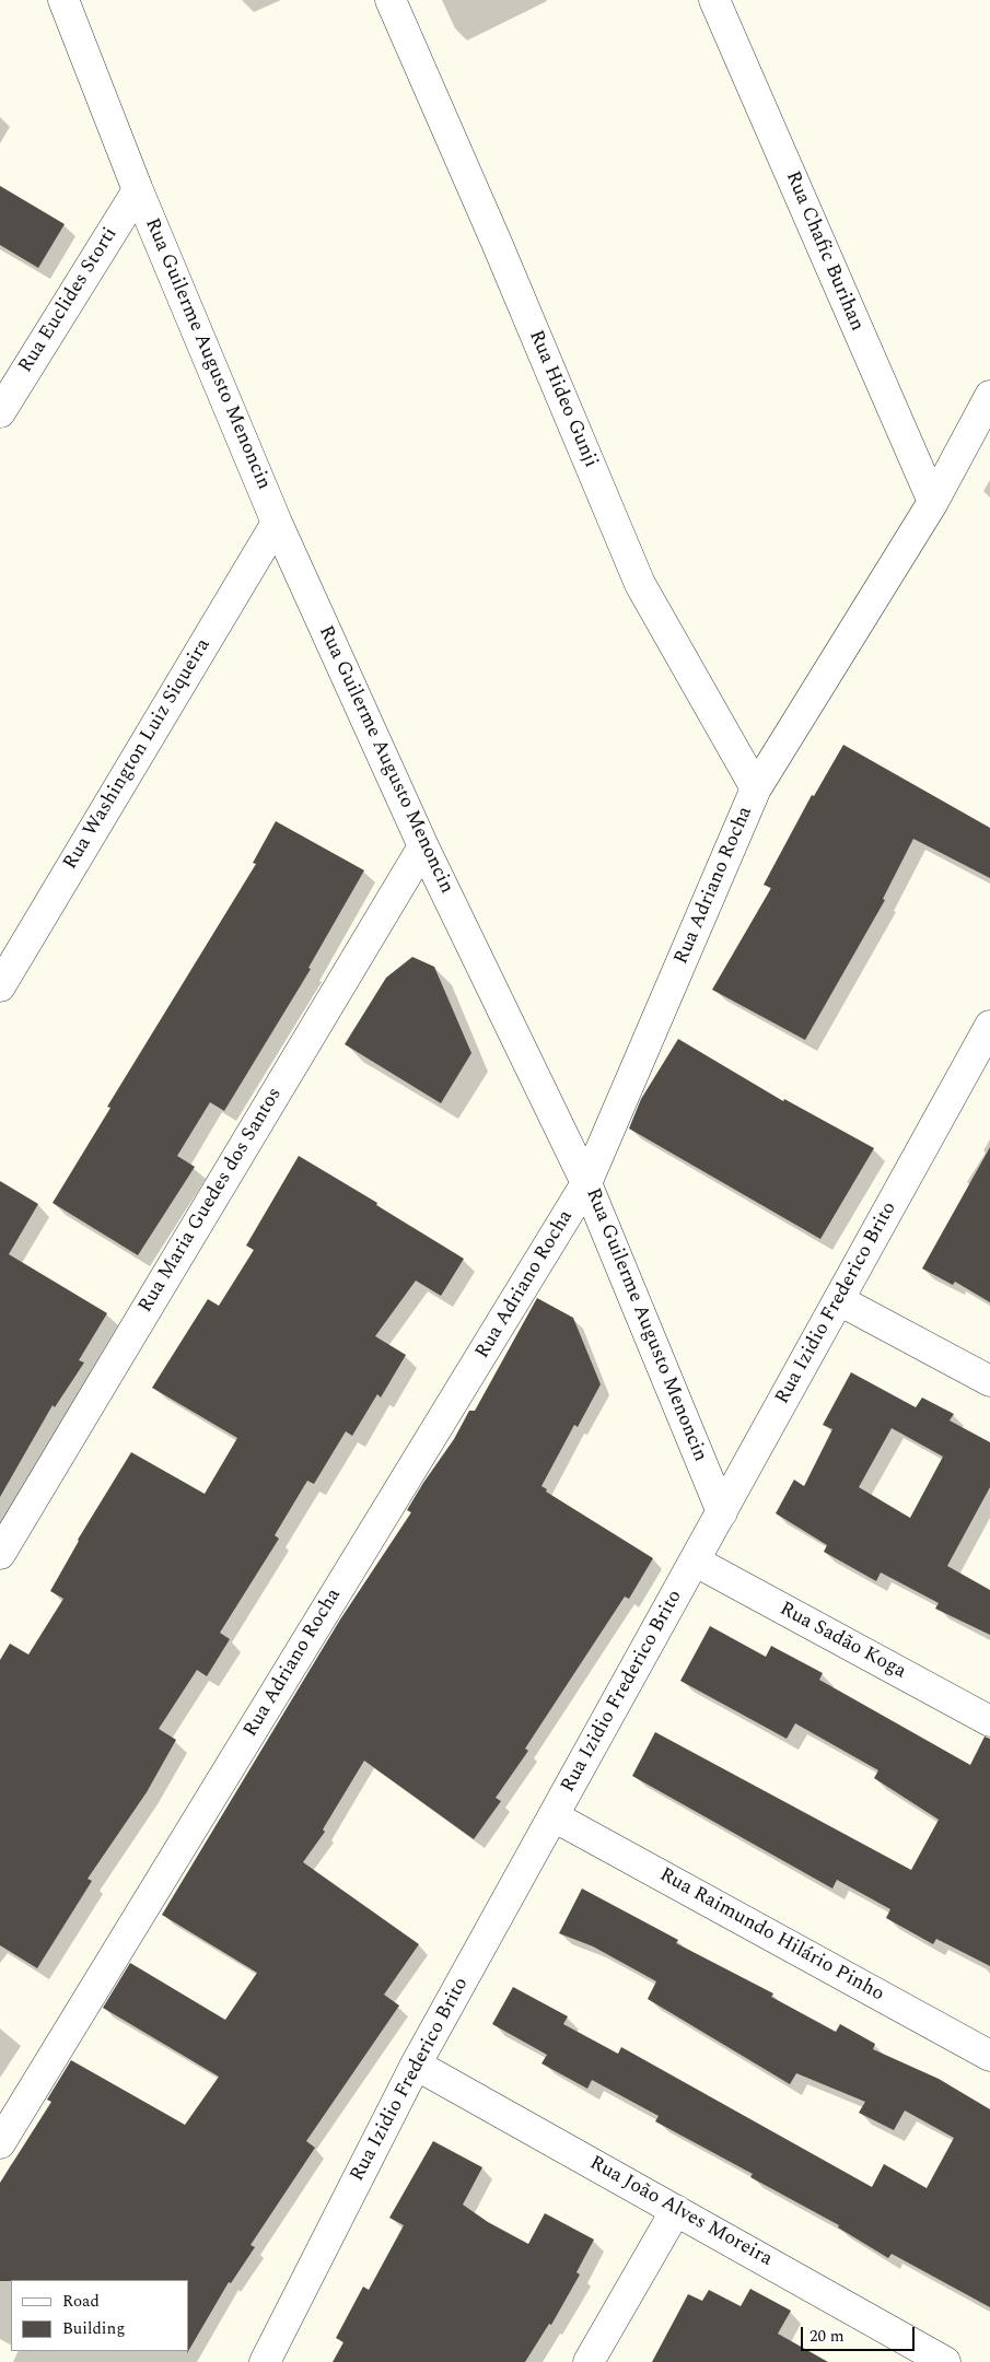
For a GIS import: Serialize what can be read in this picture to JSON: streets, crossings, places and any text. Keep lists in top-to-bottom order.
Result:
{
  "streets": {
    "street": [
      "Rua Chafic Burihan",
      "Rua Euclides Storti",
      "Rua Guilerme Augusto Menoncin",
      "Rua Hideo Gunji",
      "Rua Washington Luiz Siqueira",
      "Rua Adriano Rocha",
      "Rua Maria Guedes dos Santos",
      "Rua Izidio Frederico Brito",
      "Rua Sadão Koga",
      "Rua Raimundo Hilário Pinho",
      "Rua João Alves Moreira"
    ]
  },
  "crossings": [
    ["Rua Chafic Burihan", "Rua Adriano Rocha"],
    ["Rua Euclides Storti", "Rua Guilerme Augusto Menoncin"],
    ["Rua Guilerme Augusto Menoncin", "Rua Washington Luiz Siqueira"],
    ["Rua Guilerme Augusto Menoncin", "Rua Adriano Rocha"],
    ["Rua Guilerme Augusto Menoncin", "Rua Maria Guedes dos Santos"],
    ["Rua Guilerme Augusto Menoncin", "Rua Izidio Frederico Brito"],
    ["Rua Hideo Gunji", "Rua Adriano Rocha"],
    ["Rua Izidio Frederico Brito", "Rua Sadão Koga"],
    ["Rua Izidio Frederico Brito", "Rua Raimundo Hilário Pinho"],
    ["Rua Izidio Frederico Brito", "Rua João Alves Moreira"]
  ],
  "legend": ["Road", "Building"],
  "scale_bar": "20 m"
}
